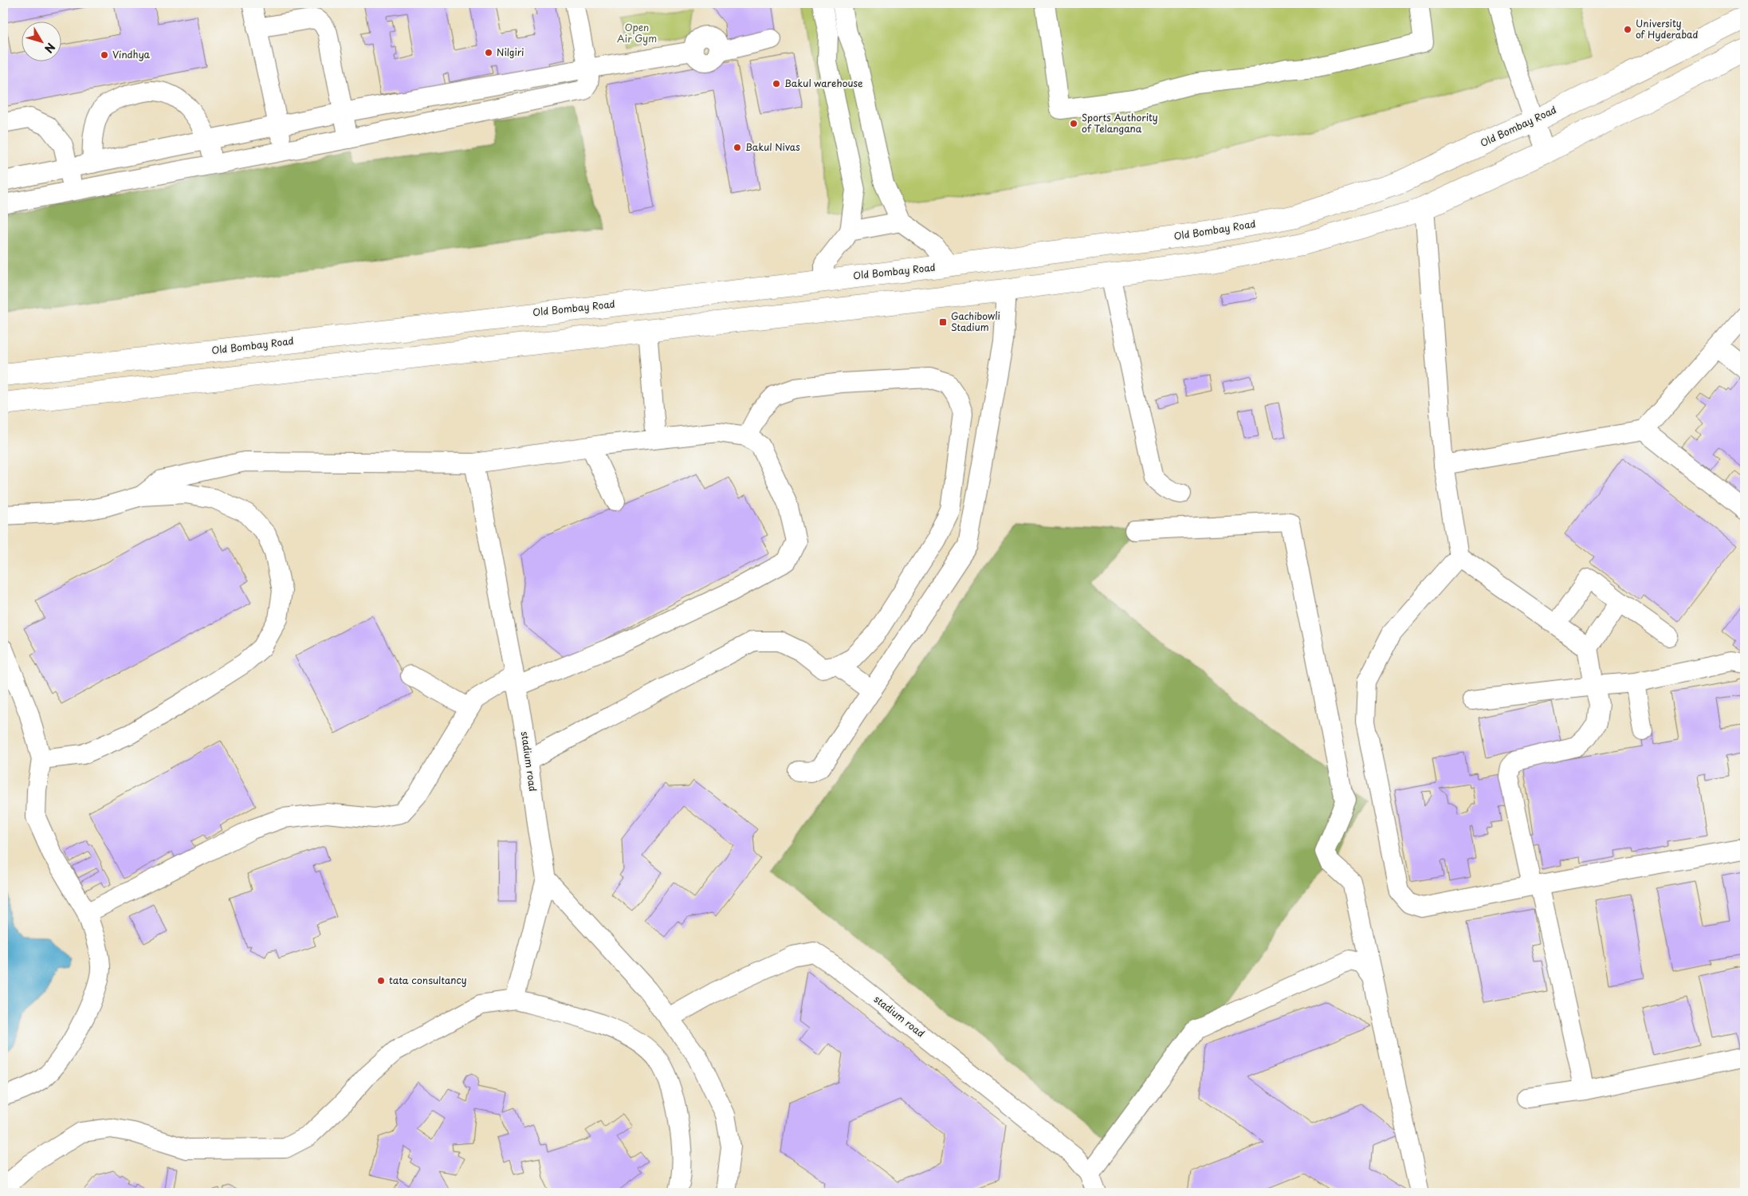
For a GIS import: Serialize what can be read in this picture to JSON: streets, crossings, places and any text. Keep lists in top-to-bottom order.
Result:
{
  "streets": {
    "main road": ["Old Bombay Road"],
    "street": ["stadium road"]
  },
  "parks": ["Open Air Gym"],
  "places": {
    "other": [
      "University of Hyderabad",
      "Nilgiri",
      "Vindhya",
      "Bakul warehouse",
      "Sports Authority of Telangana",
      "Bakul Nivas",
      "tata consultancy"
    ],
    "transit": ["Gachibowli Stadium"]
  },
  "north": "bottom right"
}
